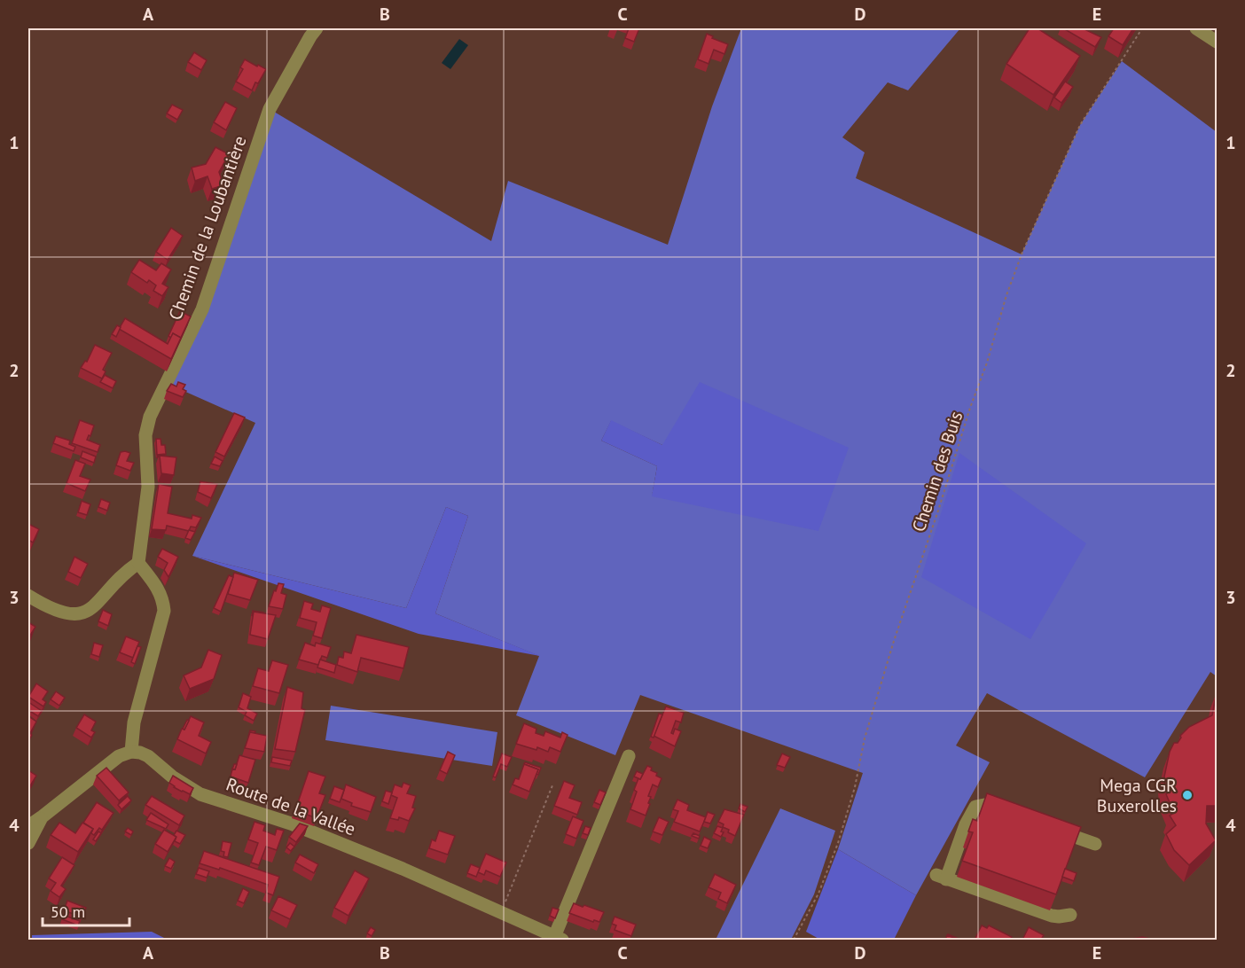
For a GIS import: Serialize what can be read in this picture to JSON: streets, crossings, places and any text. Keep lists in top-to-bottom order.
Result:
{
  "streets": {
    "street": ["Chemin de la Loubantière", "Route de la Vallée"],
    "path": ["Chemin des Buis"]
  },
  "places": ["Mega CGR Buxerolles"],
  "scale_bar": "50 m",
  "grid": {
    "columns": [
      "A",
      "B",
      "C",
      "D",
      "E"
    ],
    "rows": [
      "1",
      "2",
      "3",
      "4"
    ]
  }
}
